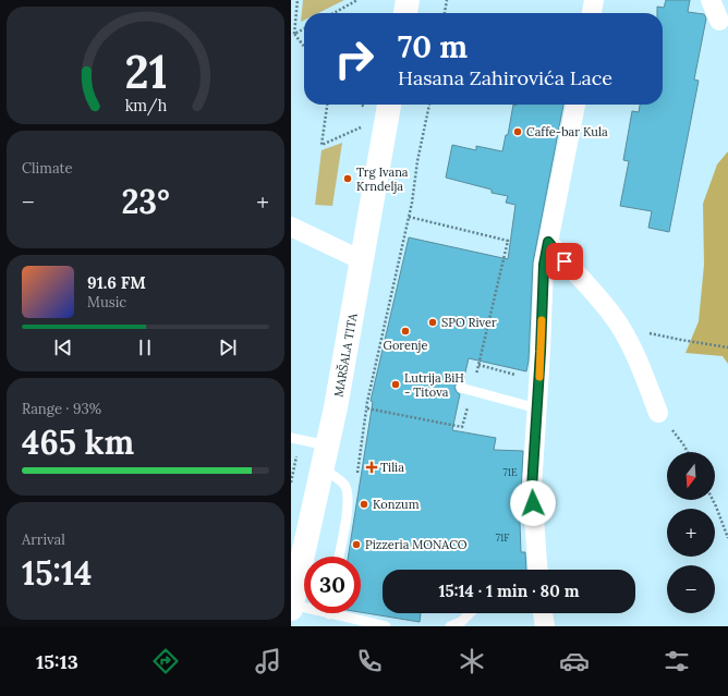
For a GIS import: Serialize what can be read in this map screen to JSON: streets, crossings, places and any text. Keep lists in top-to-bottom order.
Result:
{
  "streets": {
    "street": ["MARŠALA TITA"]
  },
  "places": {
    "other": [
      "Caffe-bar Kula",
      "Trg Ivana Krndelja",
      "SPO River",
      "Gorenje",
      "Lutrija BiH - Titova",
      "Konzum",
      "Pizzeria MONACO"
    ],
    "health": ["Tilia"]
  },
  "house_numbers": ["71E", "71F"],
  "north": "bottom",
  "page": {
    "turn": ["70 m", "Hasana Zahirovića Lace"],
    "tile": [
      "Climate",
      ["Range · 93%", "465 km"],
      ["Arrival", "15:14"]
    ],
    "heat": ["−", "23°", "+"],
    "song": ["91.6 FM", "Music"],
    "map_buttons": ["+", "−"],
    "limit": "30",
    "trip": "15:14 · 1 min · 80 m",
    "tabs": "15:13",
    "gauge": ["21", "km/h"]
  }
}
